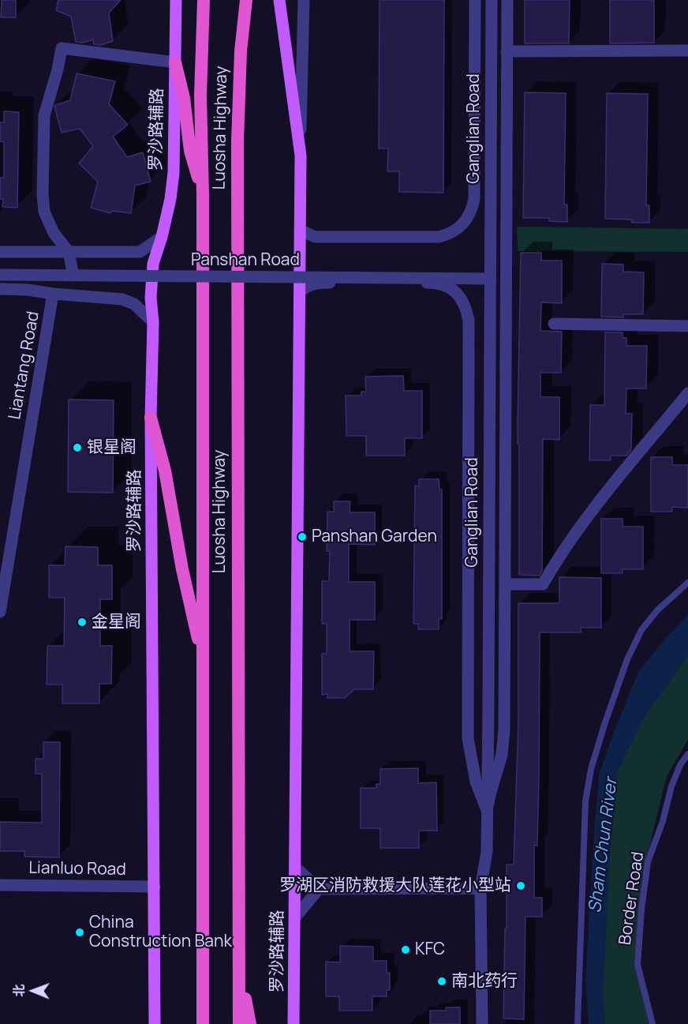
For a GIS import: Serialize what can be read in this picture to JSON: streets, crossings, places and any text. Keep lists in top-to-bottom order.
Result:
{
  "streets": {
    "highway": ["Luosha Highway"],
    "main road": ["罗沙路辅路"],
    "street": [
      "Ganglian Road",
      "Panshan Road",
      "Liantang Road",
      "Lianluo Road"
    ],
    "lane": ["Border Road"]
  },
  "crossings": [
    ["Ganglian Road", "Panshan Road"],
    ["罗沙路辅路", "Lianluo Road"]
  ],
  "water": ["Sham Chun River"],
  "places": [
    "银星阁",
    "Panshan Garden",
    "金星阁",
    "罗湖区消防救援大队莲花小型站",
    "China Construction Bank",
    "KFC",
    "南北药行"
  ],
  "north": "left"
}
